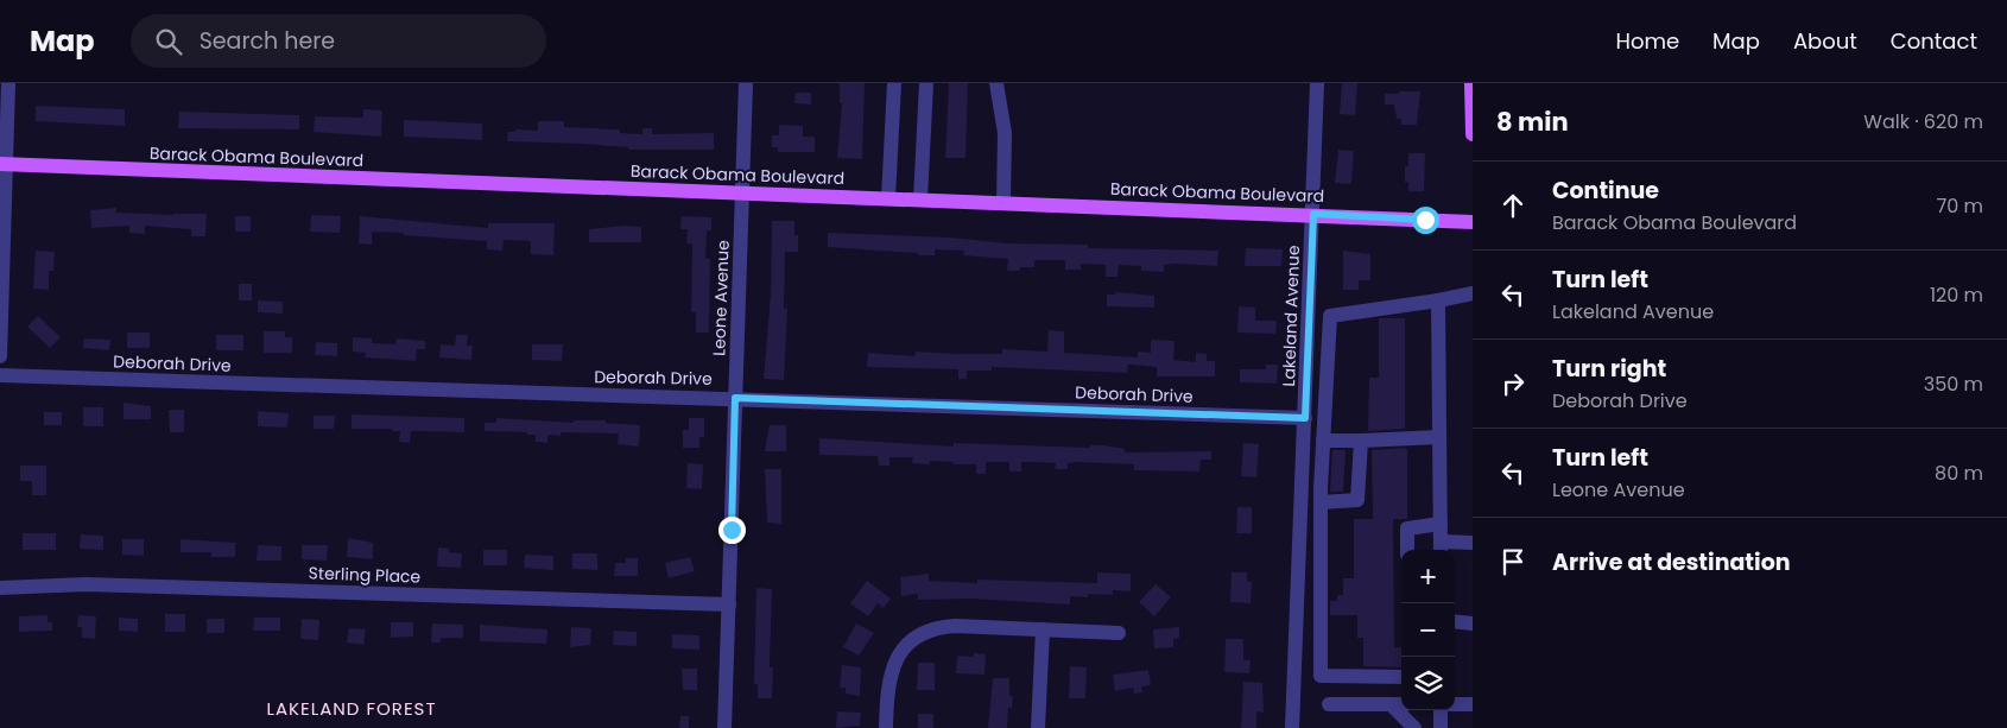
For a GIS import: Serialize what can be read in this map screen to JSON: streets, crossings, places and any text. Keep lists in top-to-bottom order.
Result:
{
  "streets": {
    "main road": ["Barack Obama Boulevard"],
    "street": [
      "Leone Avenue",
      "Lakeland Avenue",
      "Deborah Drive",
      "Sterling Place"
    ]
  },
  "crossings": [
    ["Barack Obama Boulevard", "Leone Avenue"],
    ["Barack Obama Boulevard", "Lakeland Avenue"],
    ["Leone Avenue", "Deborah Drive"],
    ["Leone Avenue", "Sterling Place"],
    ["Lakeland Avenue", "Deborah Drive"]
  ],
  "districts": ["LAKELAND FOREST"],
  "page": {
    "header": "Map",
    "search": "Search here",
    "nav": [
      "Home",
      "Map",
      "About",
      "Contact"
    ],
    "heading": ["8 min", "Walk · 620 m"],
    "list": [
      ["Continue", "Barack Obama Boulevard", "70 m"],
      ["Turn left", "Lakeland Avenue", "120 m"],
      ["Turn right", "Deborah Drive", "350 m"],
      ["Turn left", "Leone Avenue", "80 m"],
      "Arrive at destination"
    ],
    "map_buttons": ["+", "−"]
  }
}
